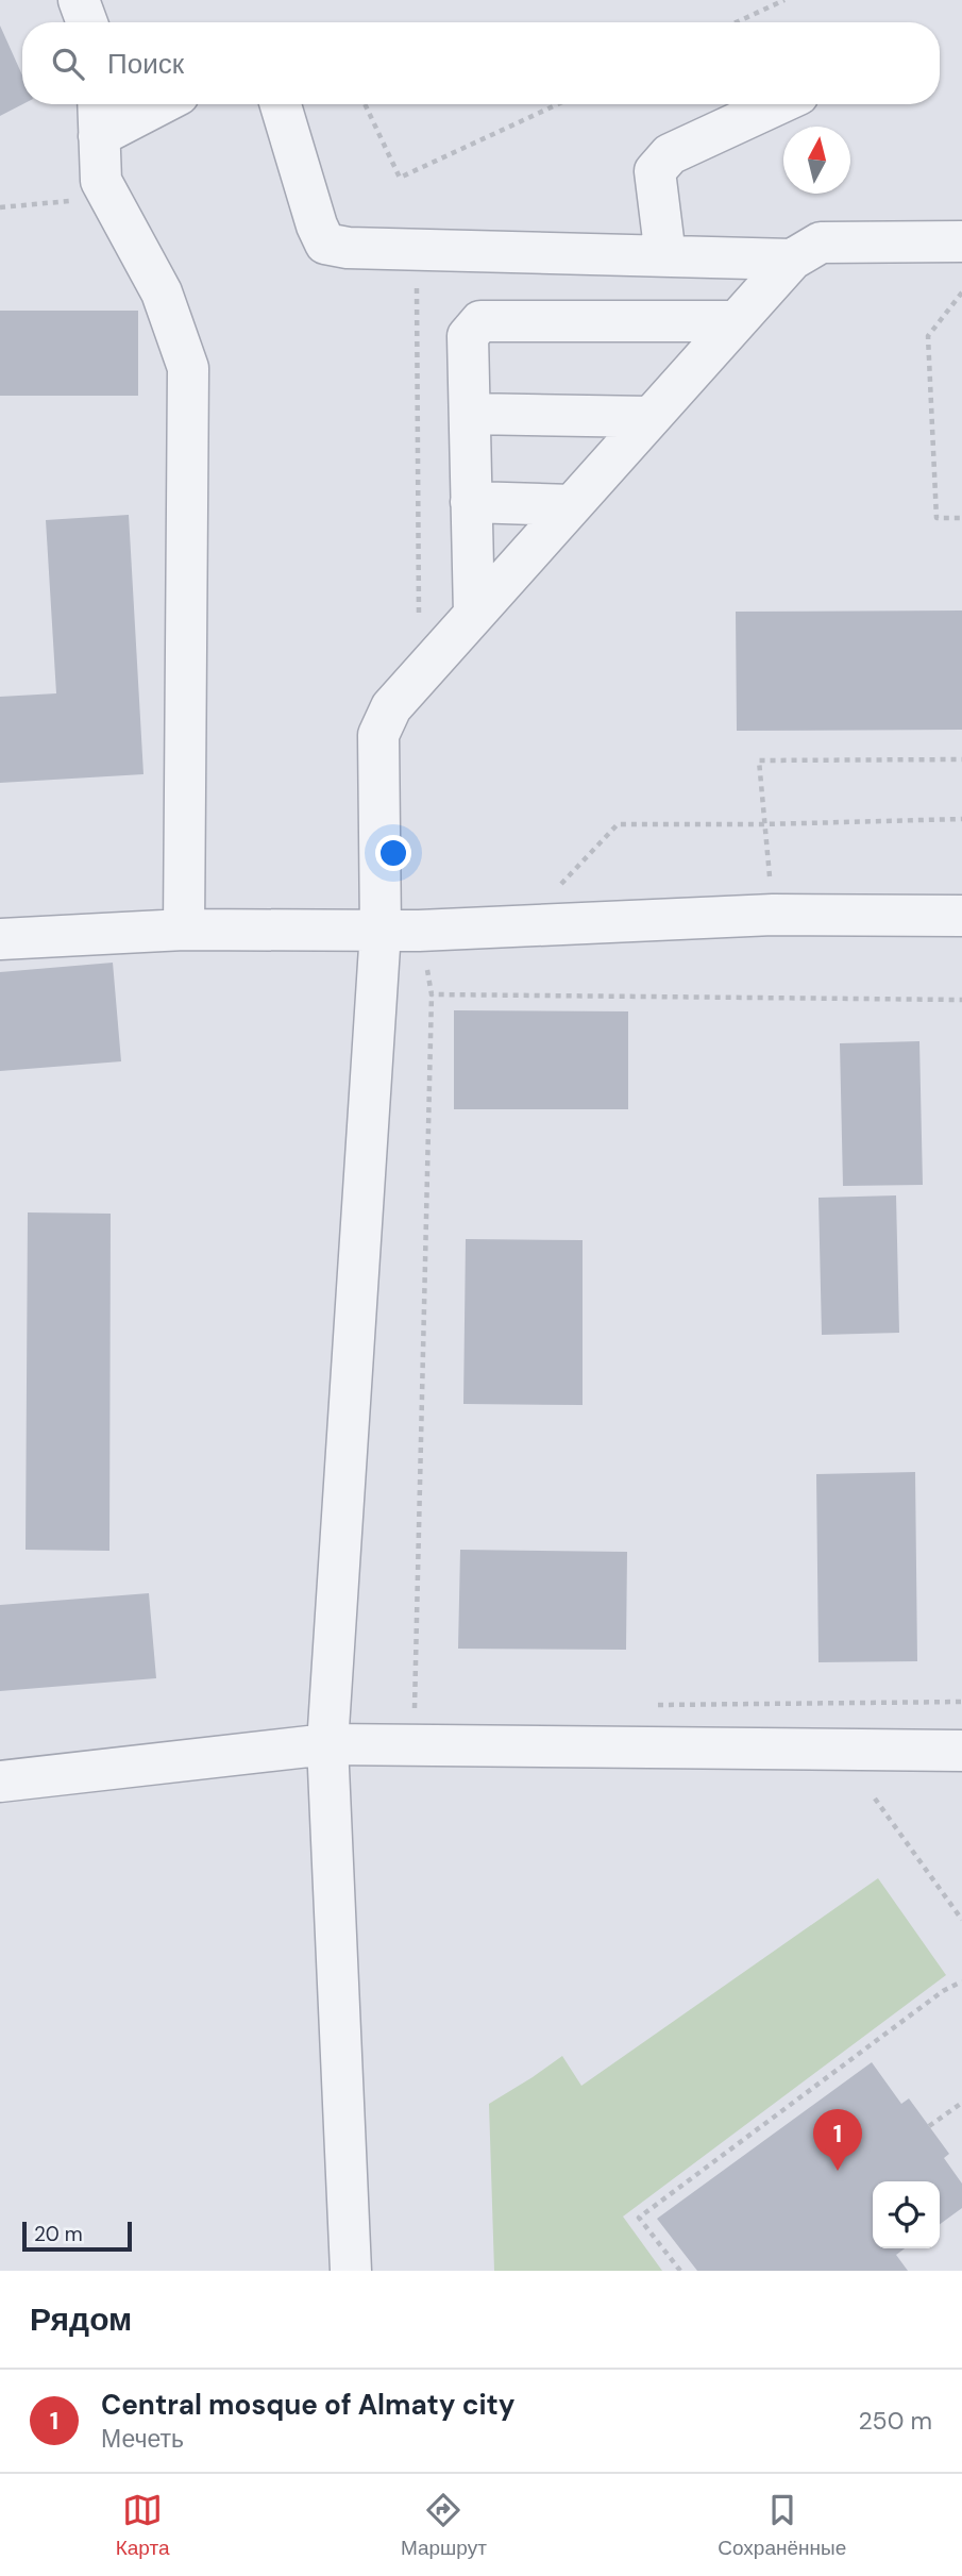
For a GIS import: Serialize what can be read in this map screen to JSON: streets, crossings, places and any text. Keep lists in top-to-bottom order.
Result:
{
  "scale_bar": "20 m",
  "north": "top",
  "page": {
    "search": "Поиск",
    "pins": "1",
    "scale": "20 m",
    "heading": "Рядом",
    "list": [
      {
        "mark": "1",
        "name": "Central mosque of Almaty city",
        "note": "Мечеть",
        "value": "250 m"
      }
    ],
    "nav": ["Карта", "Маршрут", "Сохранённые"]
  }
}
